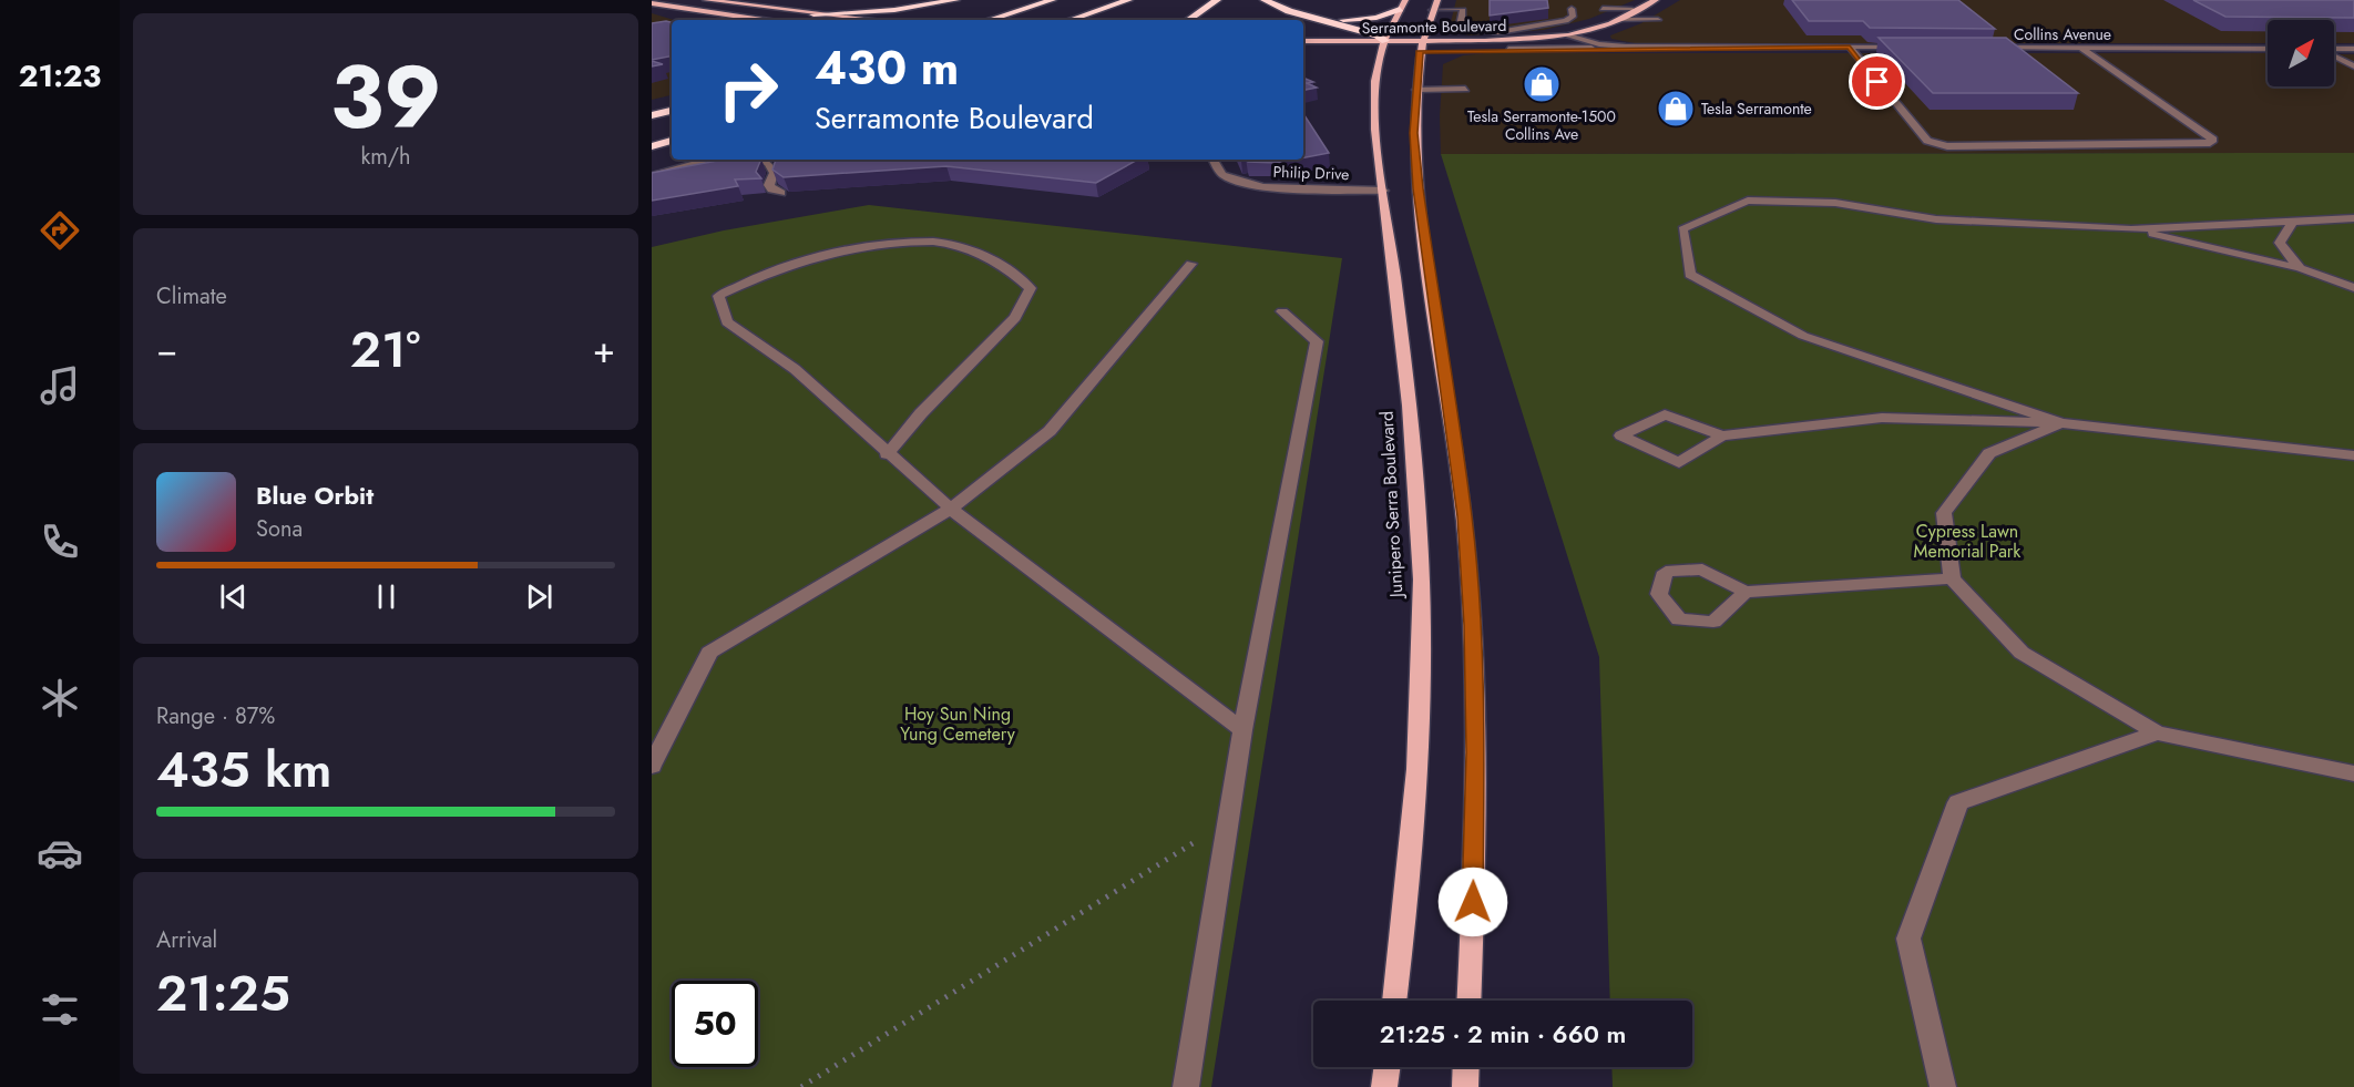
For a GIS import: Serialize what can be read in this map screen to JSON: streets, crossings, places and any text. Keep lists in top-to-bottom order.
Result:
{
  "streets": {
    "main road": ["Serramonte Boulevard", "Junipero Serra Boulevard"],
    "street": ["Collins Avenue", "Philip Drive"]
  },
  "crossings": [
    ["Serramonte Boulevard", "Junipero Serra Boulevard"],
    ["Philip Drive", "Junipero Serra Boulevard"]
  ],
  "parks": ["Cypress Lawn Memorial Park", "Hoy Sun Ning Yung Cemetery"],
  "places": {
    "shop": ["Tesla Serramonte-1500 Collins Ave", "Tesla Serramonte"]
  },
  "north": "top right",
  "page": {
    "tabs": "21:23",
    "tile": [
      ["39", "km/h"],
      "Climate",
      ["Range · 87%", "435 km"],
      ["Arrival", "21:25"]
    ],
    "turn": ["430 m", "Serramonte Boulevard"],
    "heat": ["−", "21°", "+"],
    "song": ["Blue Orbit", "Sona"],
    "limit": "50",
    "trip": "21:25 · 2 min · 660 m"
  }
}
